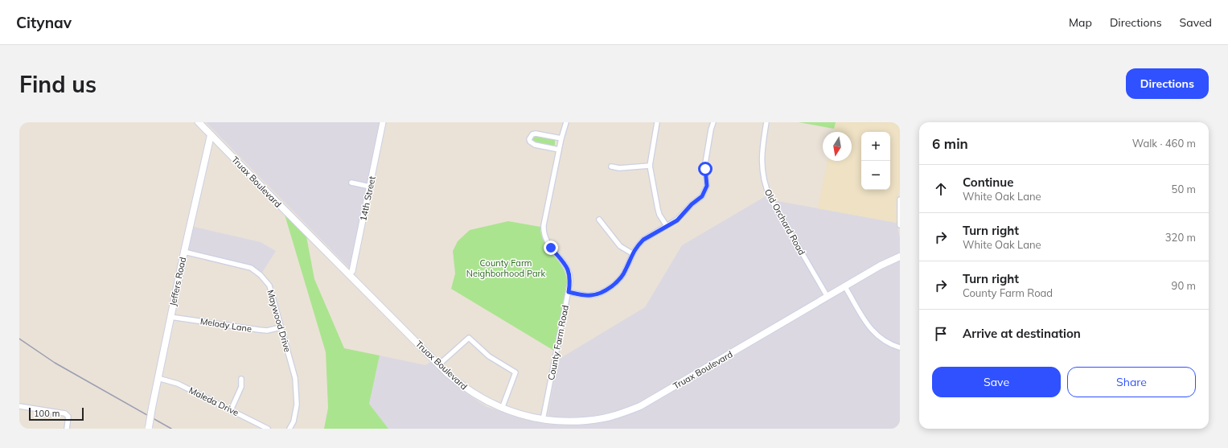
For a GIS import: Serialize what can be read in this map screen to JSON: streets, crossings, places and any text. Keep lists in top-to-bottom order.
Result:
{
  "streets": {
    "main road": ["Truax Boulevard", "Jeffers Road"],
    "street": [
      "14th Street",
      "Old Orchard Road",
      "Maywood Drive",
      "Melody Lane",
      "County Farm Road",
      "Maleda Drive"
    ]
  },
  "crossings": [
    ["Truax Boulevard", "14th Street"],
    ["Truax Boulevard", "Old Orchard Road"],
    ["Truax Boulevard", "Jeffers Road"],
    ["Truax Boulevard", "County Farm Road"],
    ["Jeffers Road", "Maywood Drive"],
    ["Jeffers Road", "Melody Lane"],
    ["Jeffers Road", "Maleda Drive"],
    ["Maywood Drive", "Melody Lane"]
  ],
  "parks": ["County Farm Neighborhood Park"],
  "scale_bar": "100 m",
  "north": "bottom",
  "page": {
    "header": "Citynav",
    "nav": ["Map", "Directions", "Saved"],
    "buttons": [
      "Directions",
      ["Save", "Share"]
    ],
    "title": "Find us",
    "heading": ["6 min", "Walk · 460 m"],
    "map_buttons": ["+", "−"],
    "list": [
      ["Continue", "White Oak Lane", "50 m"],
      ["Turn right", "White Oak Lane", "320 m"],
      ["Turn right", "County Farm Road", "90 m"],
      "Arrive at destination"
    ],
    "scale": "100 m"
  }
}
